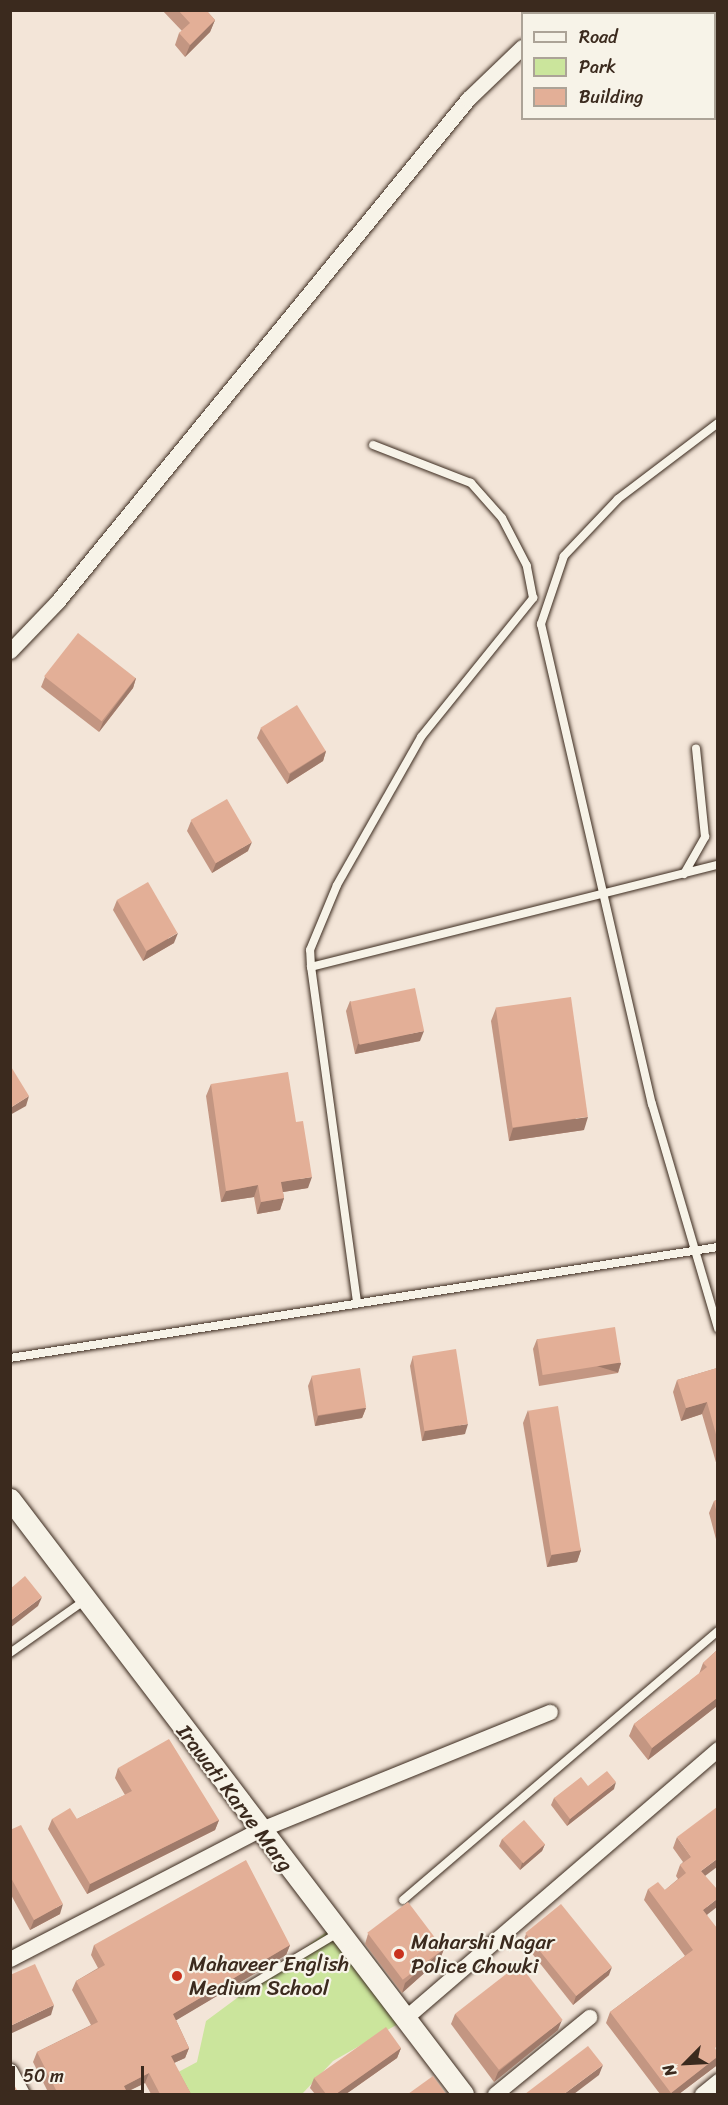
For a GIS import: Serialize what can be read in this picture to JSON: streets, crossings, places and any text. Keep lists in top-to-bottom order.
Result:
{
  "streets": {
    "main road": ["Irawati Karve Marg"]
  },
  "places": ["Maharshi Nagar Police Chowki", "Mahaveer English Medium School"],
  "legend": ["Road", "Park", "Building"],
  "scale_bar": "50 m",
  "north": "bottom left"
}
